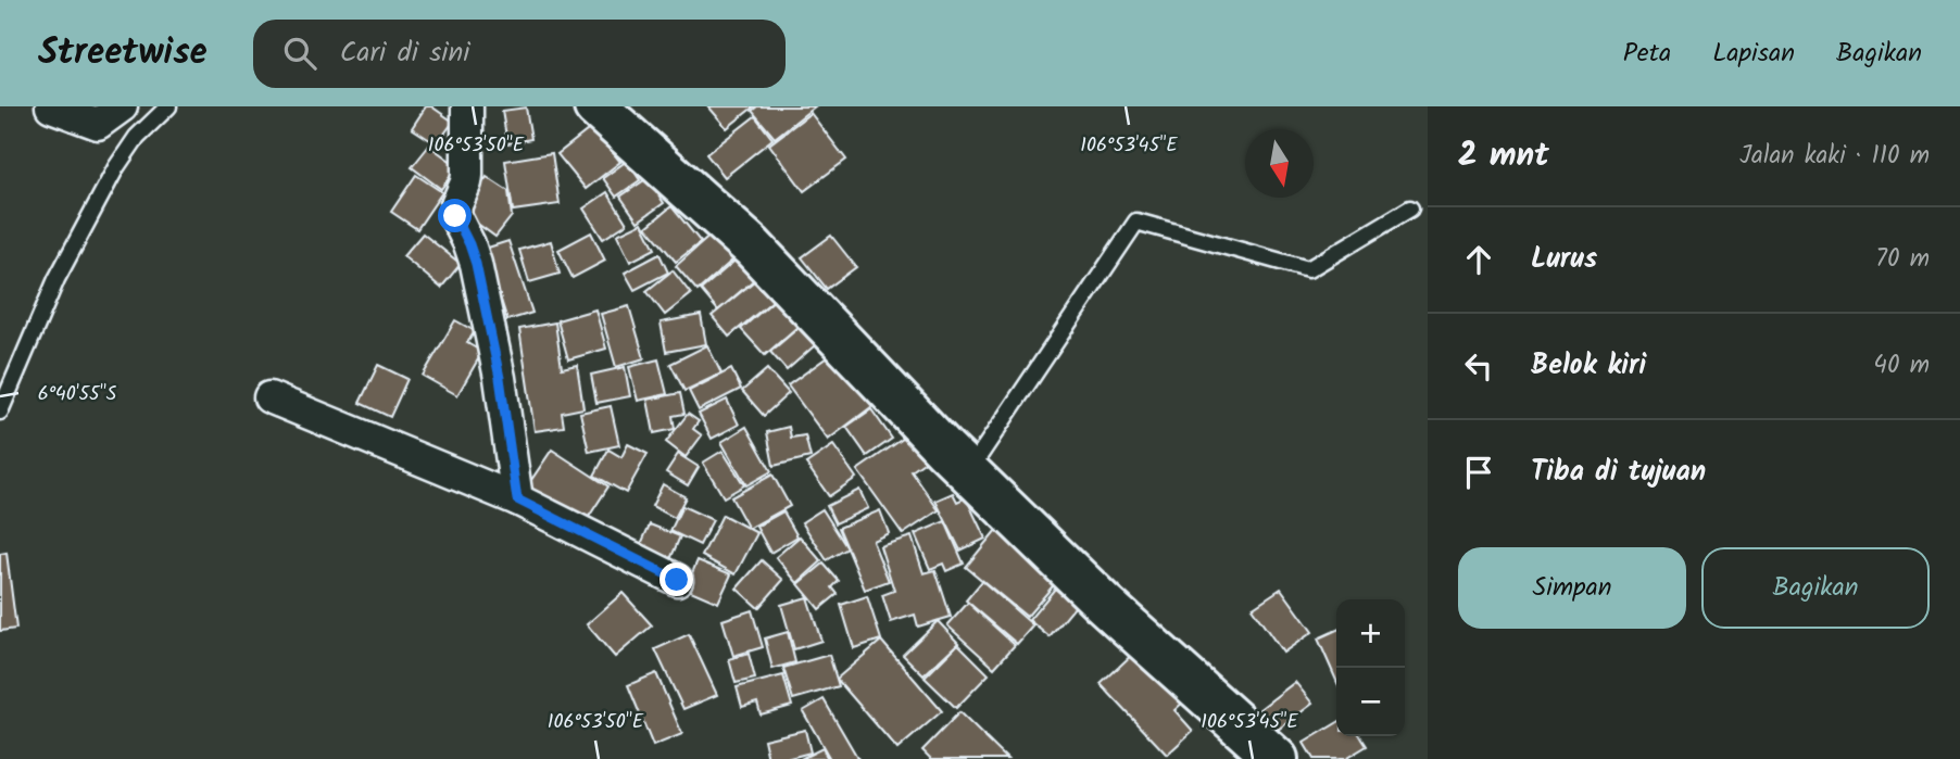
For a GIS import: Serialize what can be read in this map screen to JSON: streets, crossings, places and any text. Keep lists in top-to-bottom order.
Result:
{
  "north": "bottom",
  "page": {
    "header": "Streetwise",
    "search": "Cari di sini",
    "nav": ["Peta", "Lapisan", "Bagikan"],
    "heading": ["2 mnt", "Jalan kaki · 110 m"],
    "list": [
      ["Lurus", "70 m"],
      ["Belok kiri", "40 m"],
      "Tiba di tujuan"
    ],
    "buttons": ["Simpan", "Bagikan"],
    "map_buttons": ["+", "−"]
  },
  "coordinates": ["106°53'50\"E", "106°53'45\"E", "6°40'55\"S"]
}
